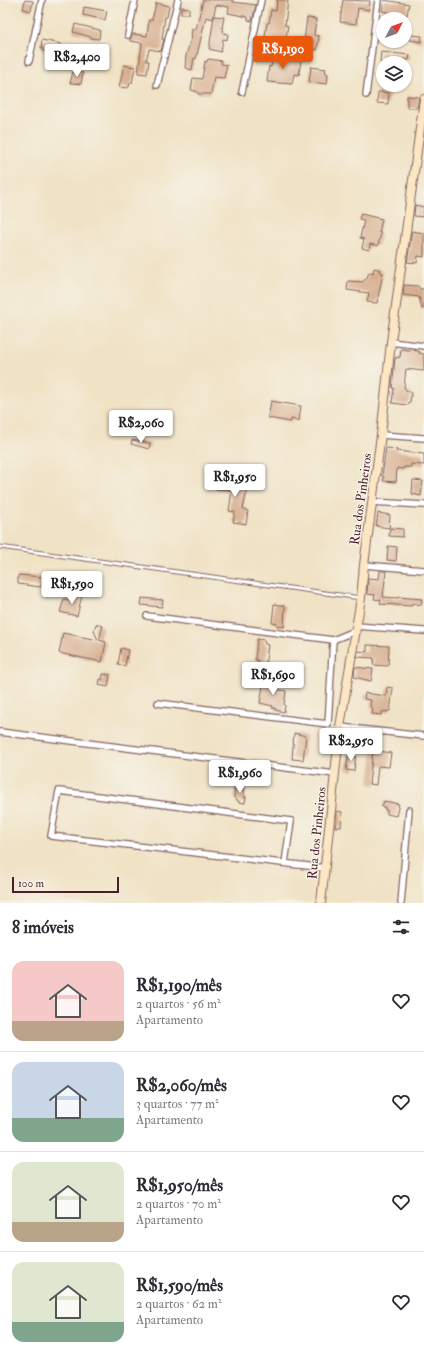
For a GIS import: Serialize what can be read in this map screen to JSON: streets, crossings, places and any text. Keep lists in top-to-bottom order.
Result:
{
  "streets": {
    "street": ["Rua dos Pinheiros"]
  },
  "scale_bar": "100 m",
  "north": "top right",
  "page": {
    "price": [
      "R$1,190",
      "R$2,400",
      "R$2,060",
      "R$1,950",
      "R$1,590",
      "R$1,690",
      "R$2,950",
      "R$1,960"
    ],
    "scale": "100 m",
    "heading": "8 imóveis",
    "list": [
      {
        "name": "R$1,190/mês",
        "note": "2 quartos · 56 m² · Apartamento"
      },
      {
        "name": "R$2,060/mês",
        "note": "3 quartos · 77 m² · Apartamento"
      },
      {
        "name": "R$1,950/mês",
        "note": "2 quartos · 70 m² · Apartamento"
      },
      {
        "name": "R$1,590/mês",
        "note": "2 quartos · 62 m² · Apartamento"
      }
    ]
  }
}
